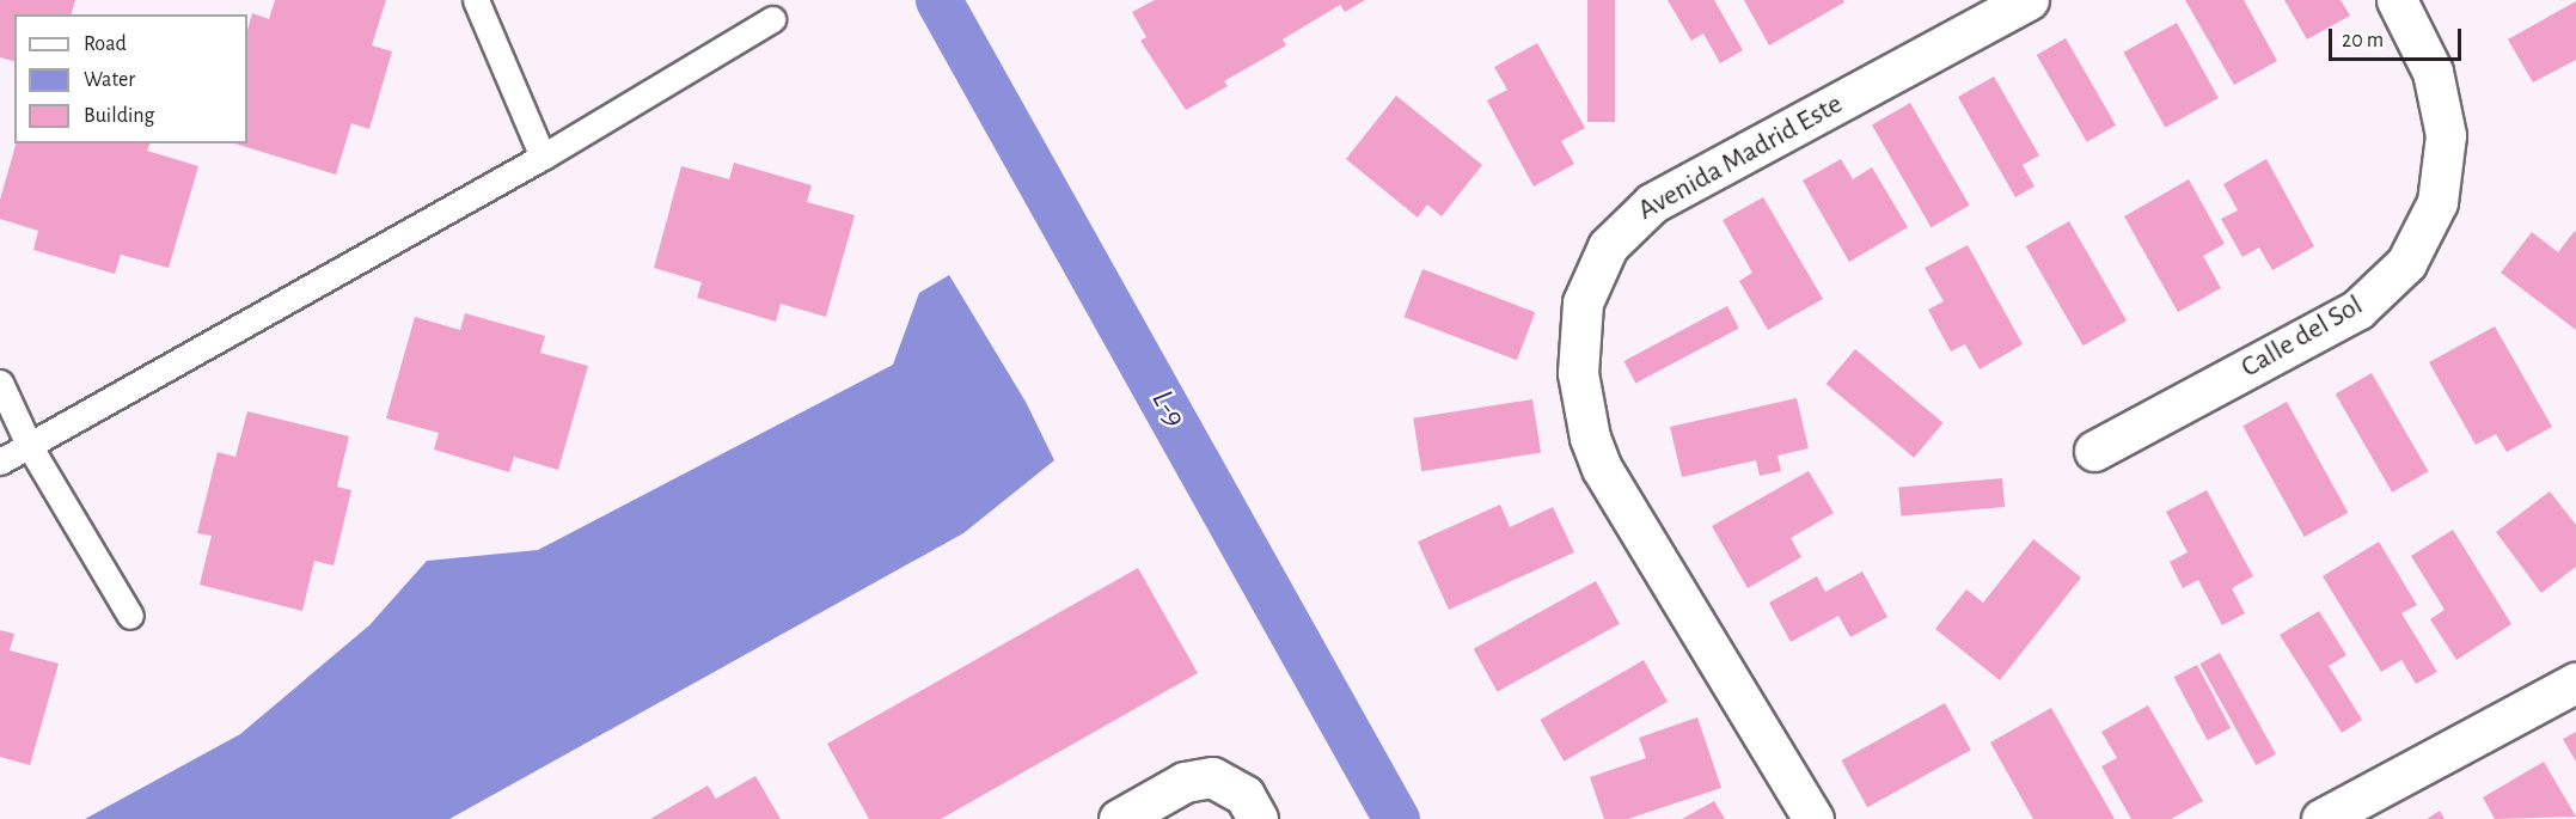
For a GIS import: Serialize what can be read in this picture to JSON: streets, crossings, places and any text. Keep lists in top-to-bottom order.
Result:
{
  "streets": {
    "street": ["Avenida Madrid Este", "Calle del Sol"]
  },
  "water": ["L-9"],
  "legend": ["Road", "Water", "Building"],
  "scale_bar": "20 m"
}
